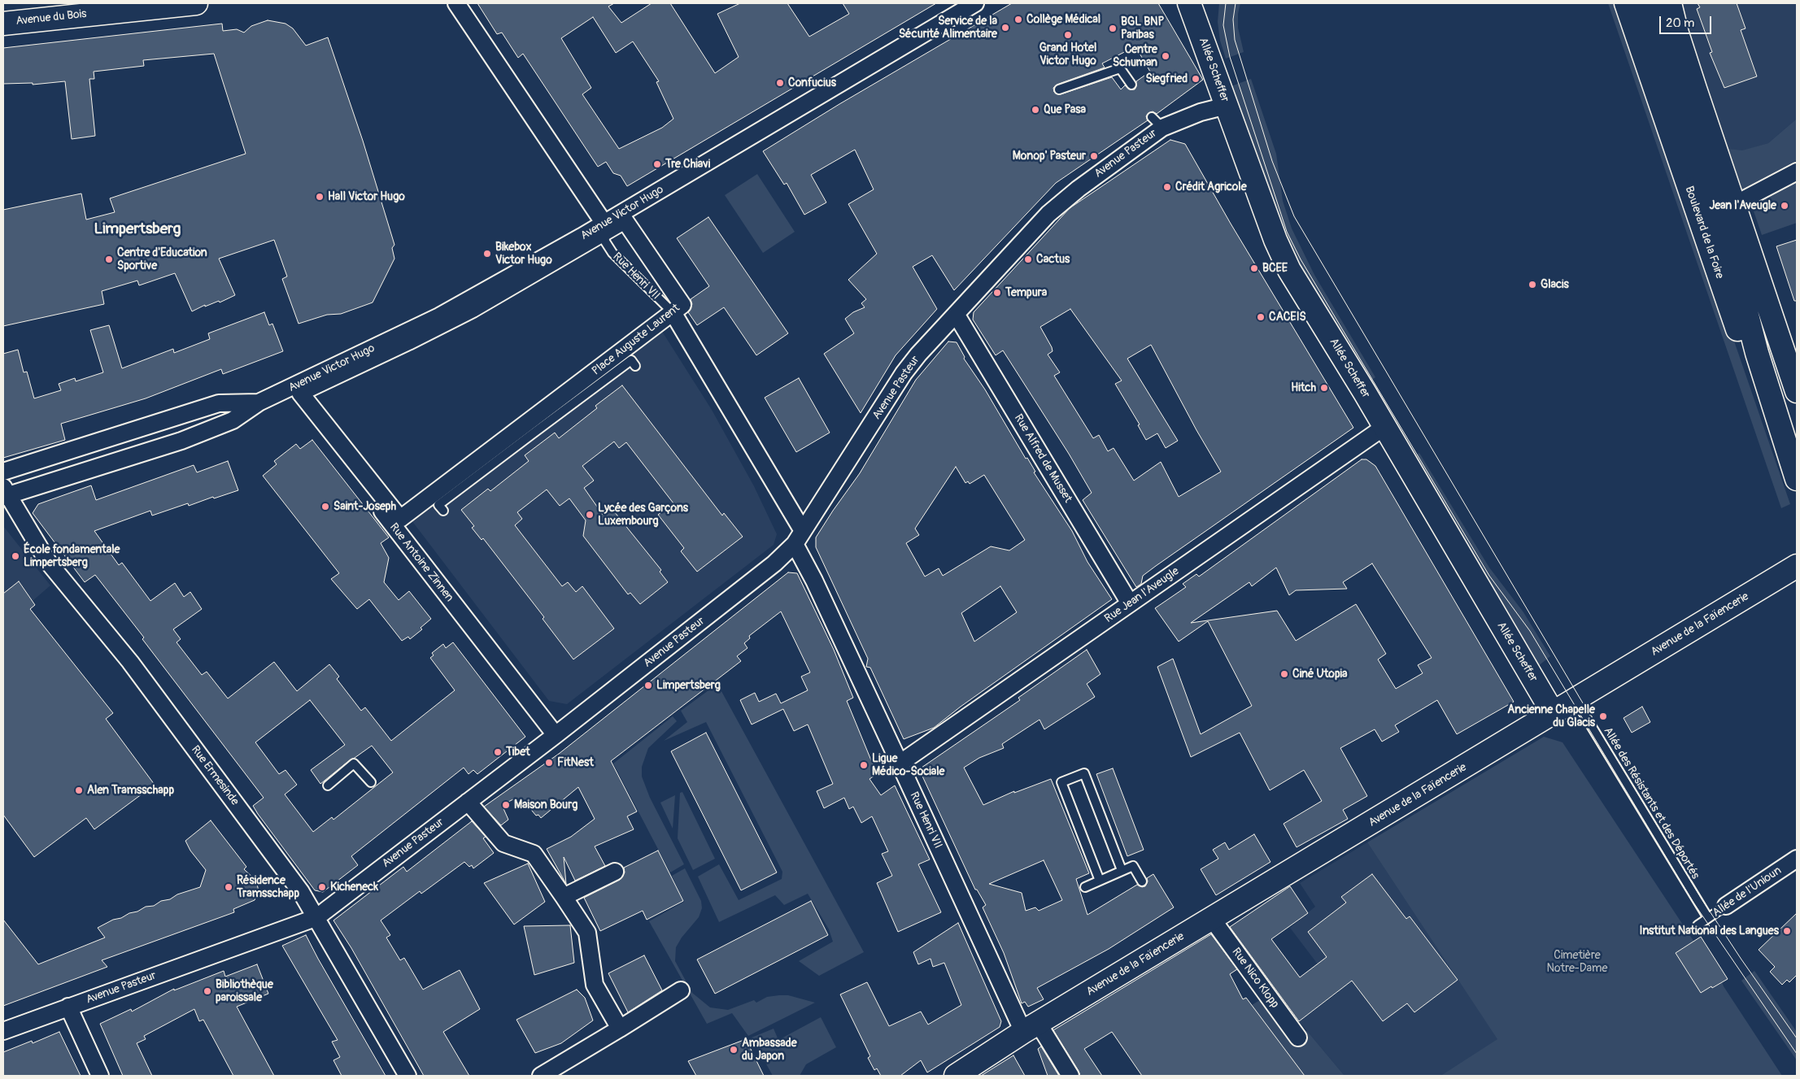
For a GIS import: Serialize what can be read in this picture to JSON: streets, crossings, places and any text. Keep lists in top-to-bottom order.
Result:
{
  "streets": {
    "main road": [
      "Avenue du Bois",
      "Allée Scheffer",
      "Boulevard de la Foire",
      "Avenue de la Faïencerie"
    ],
    "street": [
      "Avenue Pasteur",
      "Avenue Victor Hugo",
      "Rue Henri VII",
      "Place Auguste Laurent",
      "Rue Alfred de Musset",
      "Rue Antoine Zinnen",
      "Rue Jean l'Aveugle",
      "Rue Ermesinde",
      "Allée de l'Unioun",
      "Rue Nico Klopp"
    ],
    "lane": ["Allée des Résistants et des Déportés"]
  },
  "crossings": [
    ["Allée Scheffer", "Avenue Pasteur"],
    ["Allée Scheffer", "Rue Jean l'Aveugle"],
    ["Allée Scheffer", "Avenue de la Faïencerie"],
    ["Avenue Pasteur", "Rue Henri VII"],
    ["Avenue Pasteur", "Rue Alfred de Musset"],
    ["Avenue Pasteur", "Rue Antoine Zinnen"],
    ["Avenue Pasteur", "Rue Ermesinde"],
    ["Avenue Victor Hugo", "Rue Henri VII"],
    ["Avenue Victor Hugo", "Place Auguste Laurent"],
    ["Avenue Victor Hugo", "Rue Antoine Zinnen"],
    ["Avenue Victor Hugo", "Rue Ermesinde"],
    ["Rue Henri VII", "Place Auguste Laurent"],
    ["Rue Henri VII", "Rue Jean l'Aveugle"],
    ["Rue Henri VII", "Avenue de la Faïencerie"],
    ["Rue Alfred de Musset", "Rue Jean l'Aveugle"],
    ["Avenue de la Faïencerie", "Allée des Résistants et des Déportés"],
    ["Avenue de la Faïencerie", "Rue Nico Klopp"],
    ["Allée des Résistants et des Déportés", "Allée de l'Unioun"]
  ],
  "districts": ["Limpertsberg"],
  "parks": ["Cimetière Notre-Dame"],
  "places": [
    "Collège Médical",
    "Service de la Sécurité Alimentaire",
    "BGL BNP Paribas",
    "Grand Hotel Victor Hugo",
    "Centre Schuman",
    "Siegfried",
    "Confucius",
    "Que Pasa",
    "Monop' Pasteur",
    "Tre Chiavi",
    "Crédit Agricole",
    "Hall Victor Hugo",
    "Jean l'Aveugle",
    "Bikebox Victor Hugo",
    "Centre d'Education Sportive",
    "Cactus",
    "BCEE",
    "Glacis",
    "Tempura",
    "CACEIS",
    "Hitch",
    "Saint-Joseph",
    "Lycée des Garçons Luxembourg",
    "École fondamentale Limpertsberg",
    "Ciné Utopia",
    "Limpertsberg",
    "Ancienne Chapelle du Glacis",
    "Tibet",
    "FitNest",
    "Ligue Médico-Sociale",
    "Alen Tramsschapp",
    "Maison Bourg",
    "Résidence Tramsschapp",
    "Kicheneck",
    "Institut National des Langues",
    "Bibliothèque paroissale",
    "Ambassade du Japon"
  ],
  "scale_bar": "20 m"
}
